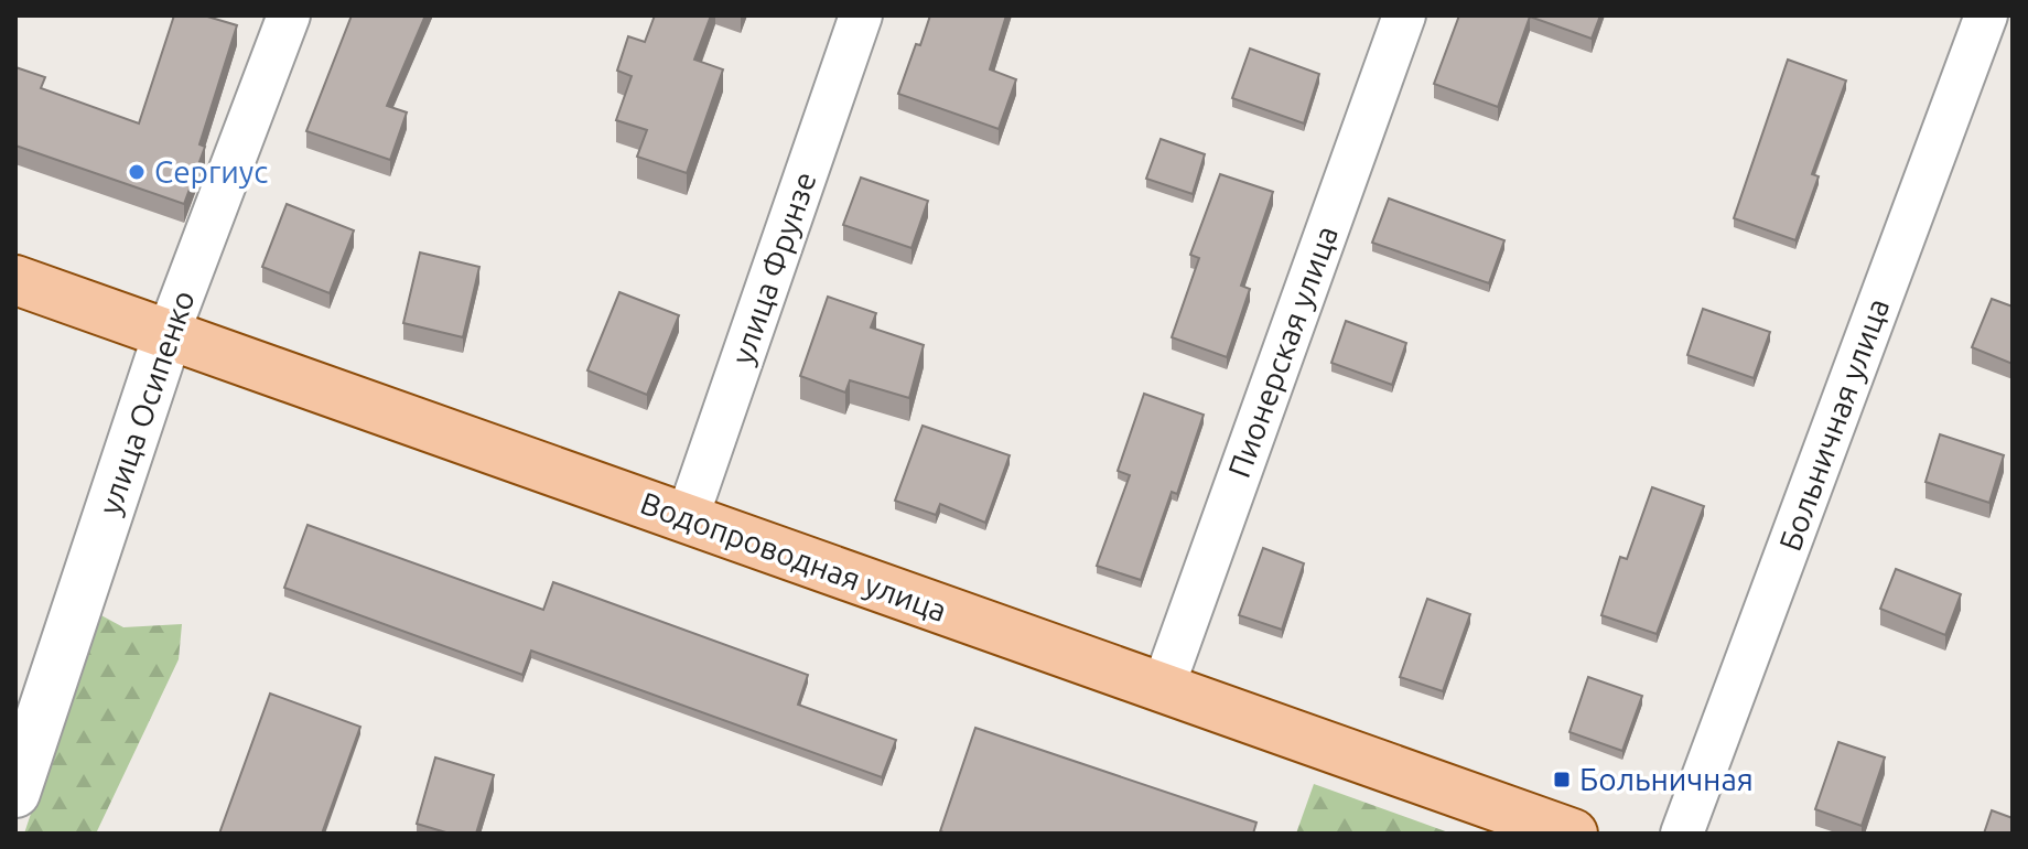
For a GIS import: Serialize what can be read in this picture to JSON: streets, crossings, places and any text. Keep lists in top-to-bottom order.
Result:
{
  "streets": {
    "main road": ["Водопроводная улица"],
    "street": [
      "улица Фрунзе",
      "Пионерская улица",
      "улица Осипенко",
      "Больничная улица"
    ]
  },
  "crossings": [
    ["улица Фрунзе", "Водопроводная улица"],
    ["Пионерская улица", "Водопроводная улица"],
    ["улица Осипенко", "Водопроводная улица"]
  ],
  "places": {
    "other": ["Сергиус"],
    "transit": ["Больничная"]
  }
}
